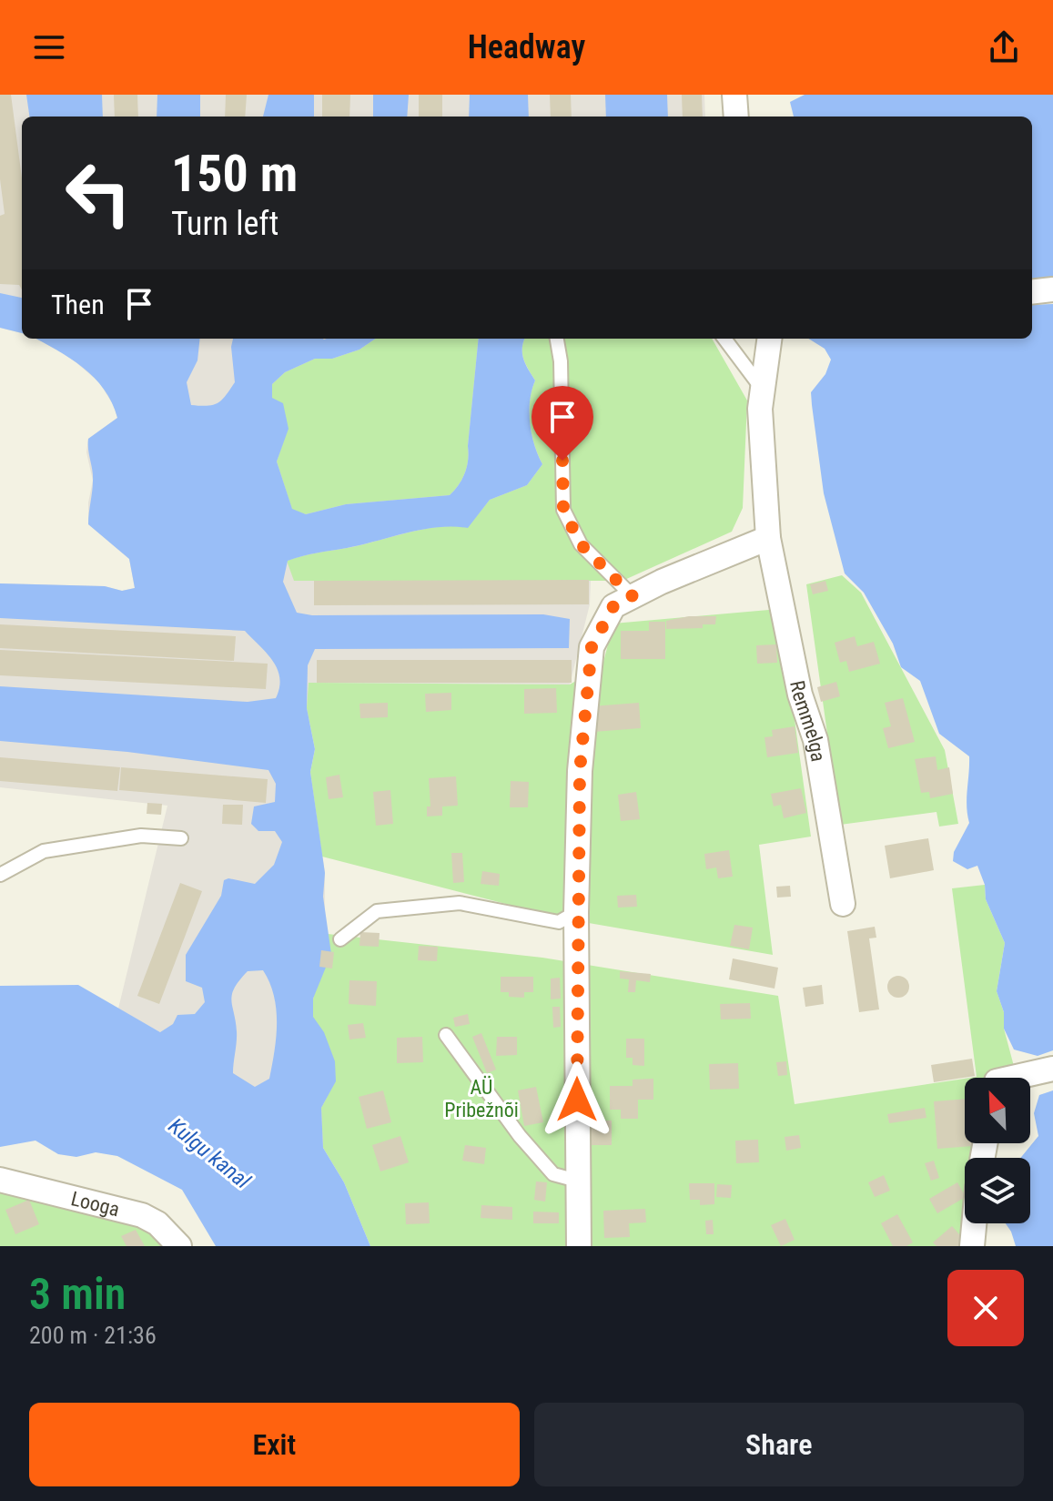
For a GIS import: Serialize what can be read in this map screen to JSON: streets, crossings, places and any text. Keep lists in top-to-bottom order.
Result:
{
  "streets": {
    "street": ["Remmelga", "Looga"]
  },
  "water": ["Kulgu kanal"],
  "parks": ["AÜ Pribežnõi"],
  "north": "top left",
  "page": {
    "header": "Headway",
    "turn": ["150 m", "Turn left"],
    "then": "Then",
    "heading": ["3 min", "200 m · 21:36"],
    "buttons": ["Exit", "Share"]
  }
}
